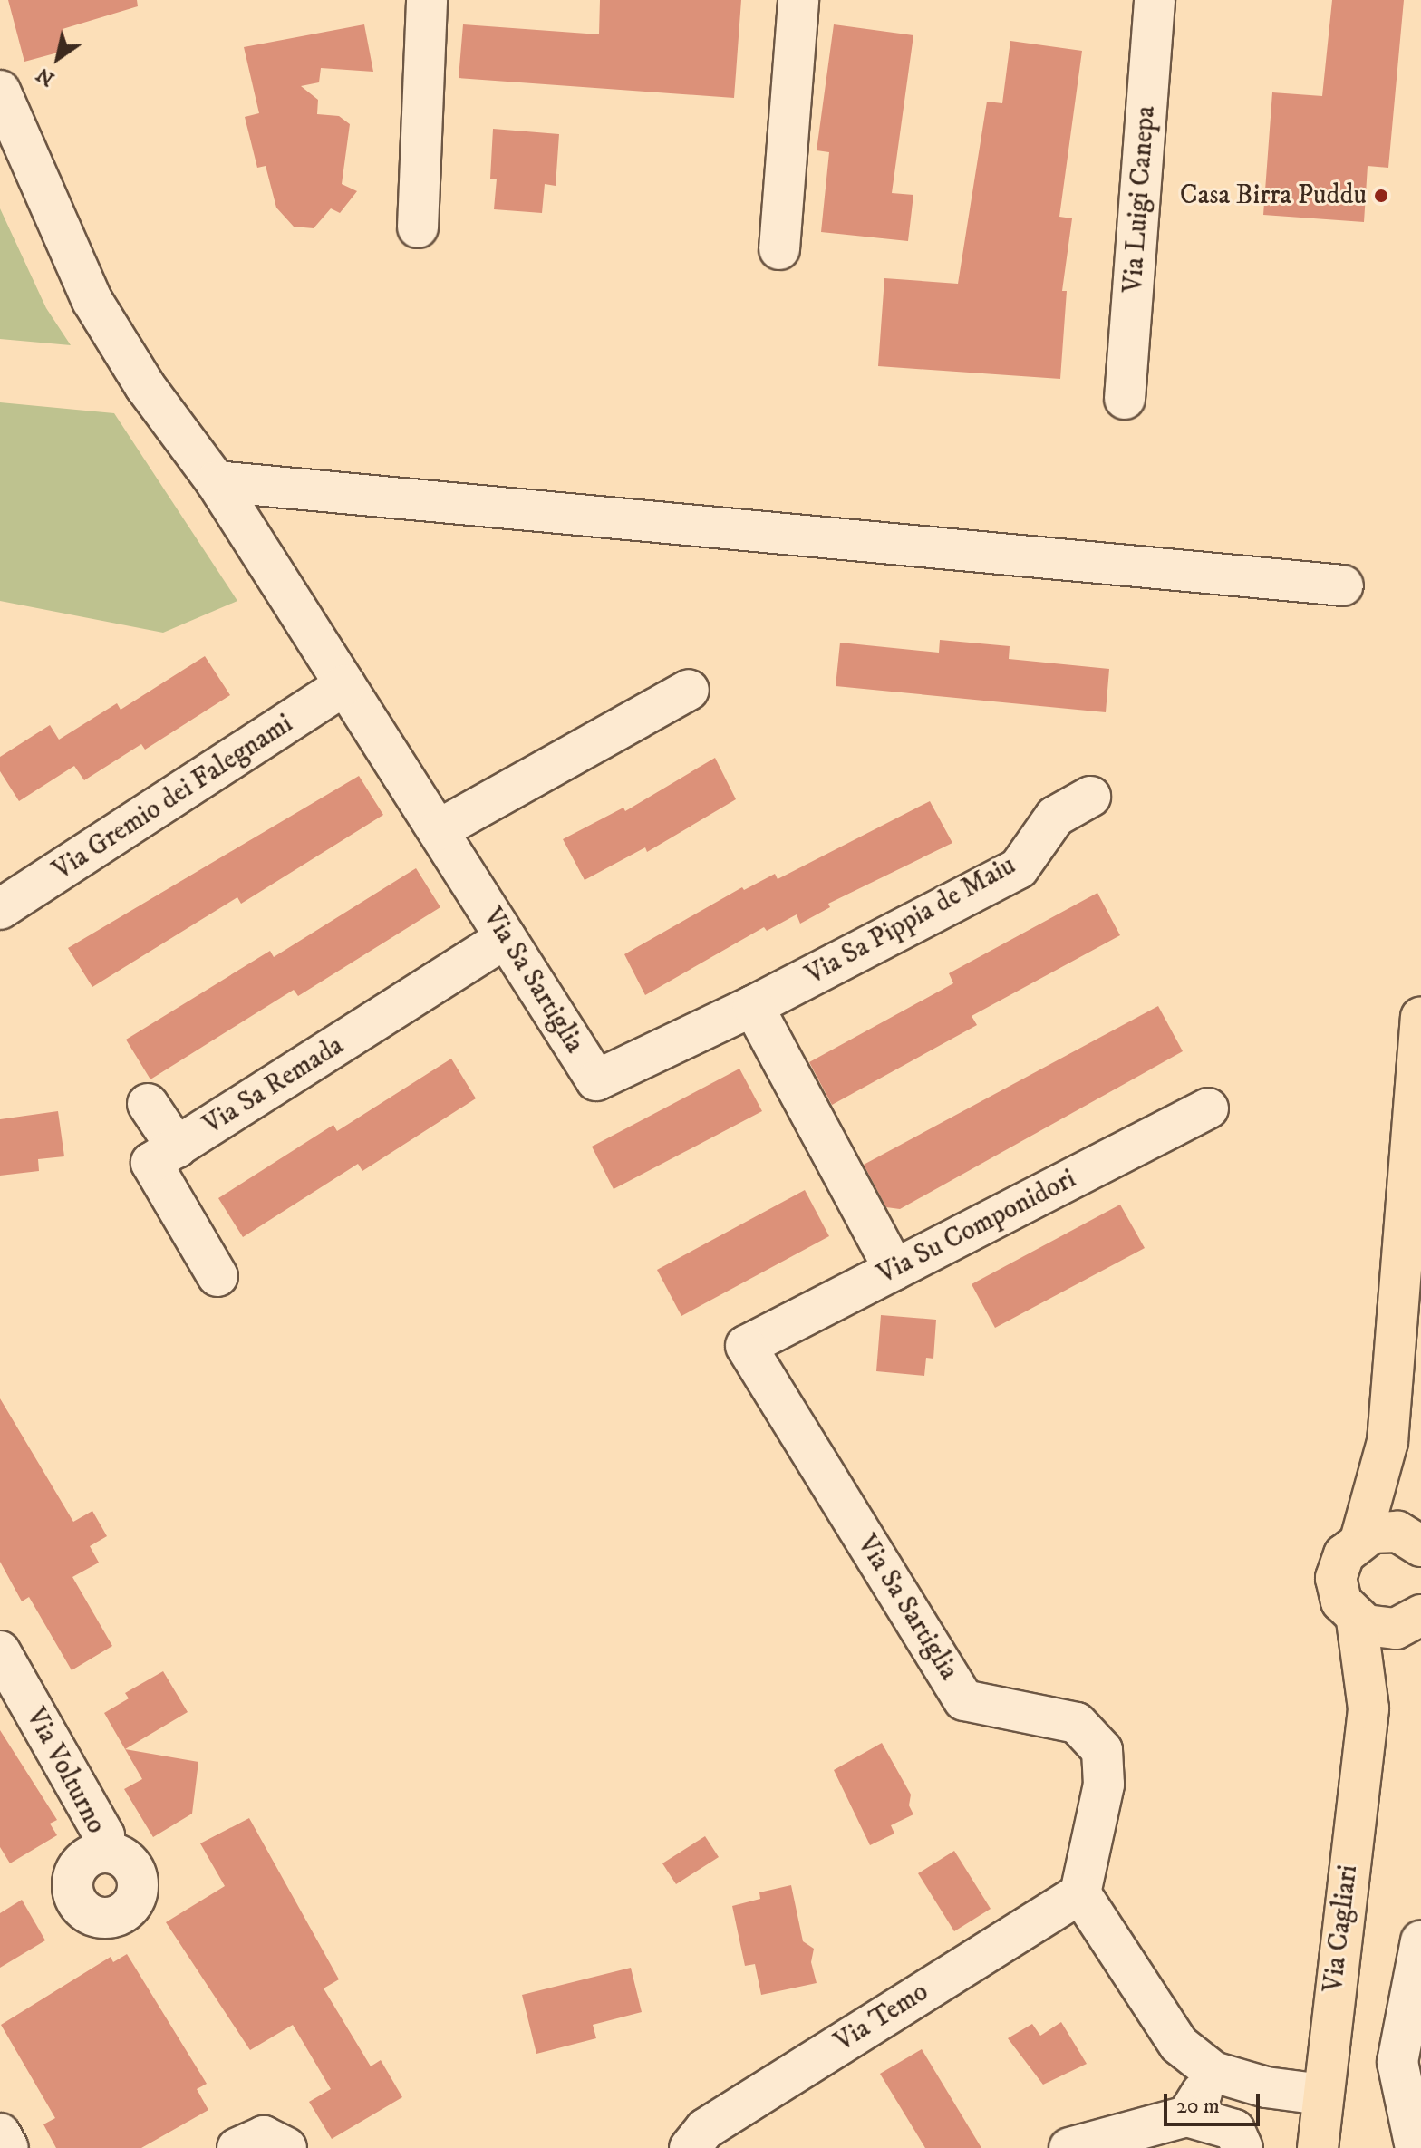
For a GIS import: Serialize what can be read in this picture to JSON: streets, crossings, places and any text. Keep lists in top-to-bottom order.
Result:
{
  "streets": {
    "main road": ["Via Cagliari"],
    "street": [
      "Via Luigi Canepa",
      "Via Gremio dei Falegnami",
      "Via Sa Pippia de Maiu",
      "Via Sa Sartiglia",
      "Via Sa Remada",
      "Via Su Componidori",
      "Via Volturno",
      "Via Temo"
    ]
  },
  "crossings": [
    ["Via Gremio dei Falegnami", "Via Sa Sartiglia"],
    ["Via Sa Pippia de Maiu", "Via Sa Sartiglia"],
    ["Via Sa Sartiglia", "Via Sa Remada"],
    ["Via Sa Sartiglia", "Via Su Componidori"],
    ["Via Sa Sartiglia", "Via Temo"]
  ],
  "places": ["Casa Birra Puddu"],
  "scale_bar": "20 m",
  "north": "bottom left"
}
